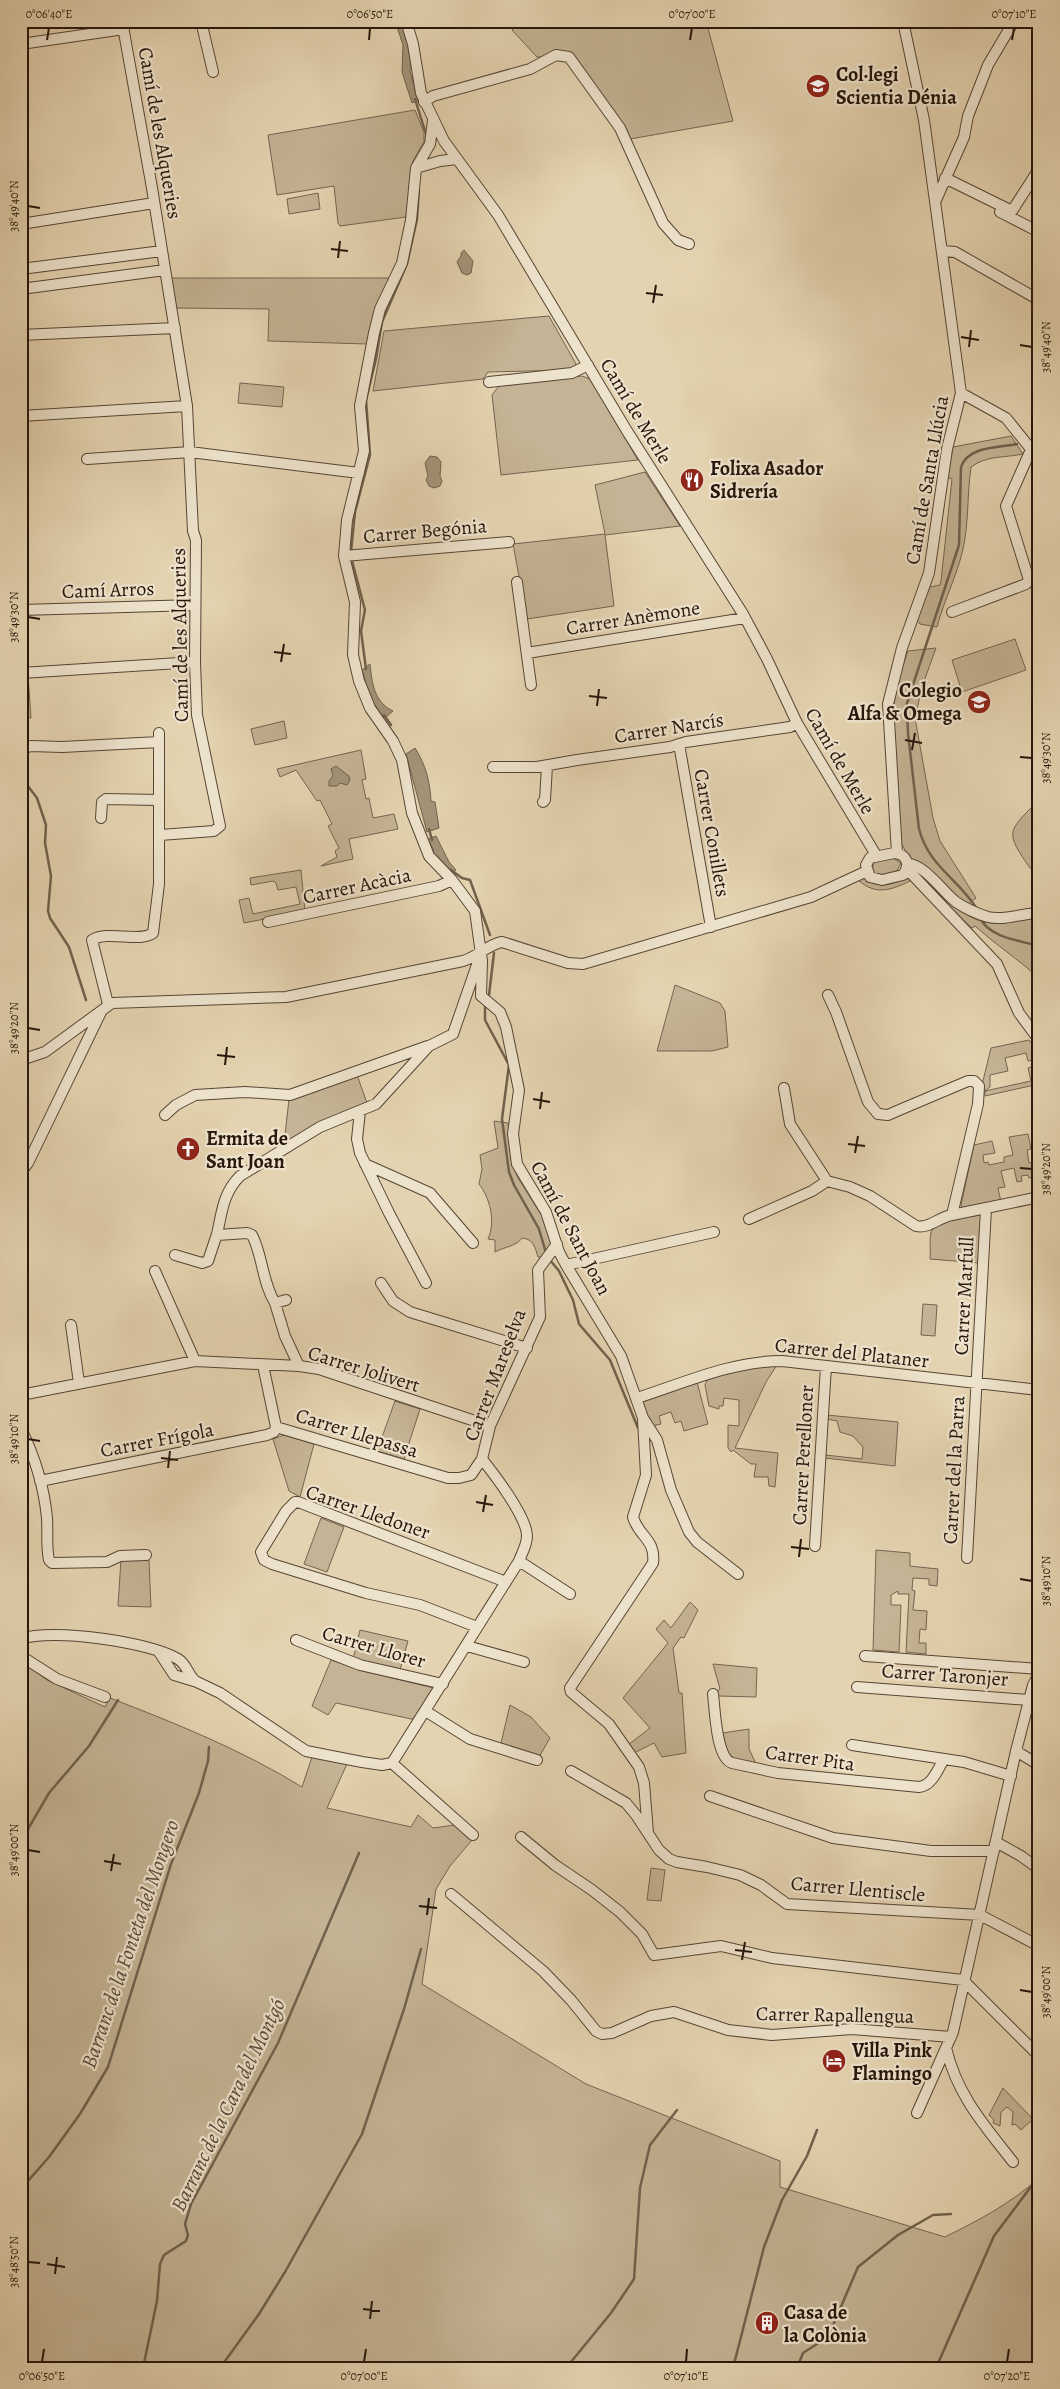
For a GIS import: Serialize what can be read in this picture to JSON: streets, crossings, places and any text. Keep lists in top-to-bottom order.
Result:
{
  "streets": {
    "street": [
      "Camí de les Alqueries",
      "Camí de Merle",
      "Camí de Santa Llúcia",
      "Carrer Begónia",
      "Camí Arros",
      "Carrer Anèmone",
      "Carrer Narcís",
      "Carrer Conillets",
      "Carrer Acàcia",
      "Camí de Sant Joan",
      "Carrer Marfull",
      "Carrer del Plataner",
      "Carrer Jolivert",
      "Carrer Mareselva",
      "Carrer Llepassa",
      "Carrer Frígola",
      "Carrer Perelloner",
      "Carrer del la Parra",
      "Carrer Lledoner",
      "Carrer Llorer",
      "Carrer Taronjer",
      "Carrer Pita",
      "Carrer Llentiscle",
      "Carrer Rapallengua"
    ]
  },
  "crossings": [
    ["Camí de les Alqueries", "Camí Arros"],
    ["Camí de Merle", "Camí de Santa Llúcia"],
    ["Camí de Merle", "Carrer Anèmone"],
    ["Camí de Merle", "Carrer Narcís"],
    ["Camí de Merle", "Camí de Sant Joan"],
    ["Carrer Begónia", "Camí de Sant Joan"],
    ["Carrer Narcís", "Carrer Conillets"],
    ["Carrer Acàcia", "Camí de Sant Joan"],
    ["Camí de Sant Joan", "Carrer del Plataner"],
    ["Camí de Sant Joan", "Carrer Mareselva"],
    ["Carrer Marfull", "Carrer del Plataner"],
    ["Carrer Marfull", "Carrer del la Parra"],
    ["Carrer del Plataner", "Carrer Perelloner"],
    ["Carrer del Plataner", "Carrer del la Parra"],
    ["Carrer Jolivert", "Carrer Mareselva"],
    ["Carrer Jolivert", "Carrer Llepassa"],
    ["Carrer Mareselva", "Carrer Llepassa"],
    ["Carrer Mareselva", "Carrer Lledoner"],
    ["Carrer Mareselva", "Carrer Llorer"],
    ["Carrer Llepassa", "Carrer Frígola"]
  ],
  "water": ["Barranc de la Fonteta del Mongero", "Barranc de la Cara del Montgó"],
  "places": {
    "school or university": ["Col·legi Scientia Dénia", "Colegio Alfa & Omega"],
    "restaurant": ["Folixa Asador Sidrería"],
    "church": ["Ermita de Sant Joan"],
    "hotel": ["Villa Pink Flamingo"],
    "building": ["Casa de la Colònia"]
  },
  "coordinates": [
    "0°06'40\"E",
    "0°06'50\"E",
    "0°07'00\"E",
    "0°07'10\"E",
    "38°49'40\"N",
    "38°49'30\"N",
    "38°49'20\"N",
    "38°49'10\"N",
    "38°49'00\"N",
    "38°48'50\"N",
    "0°07'20\"E"
  ]
}
